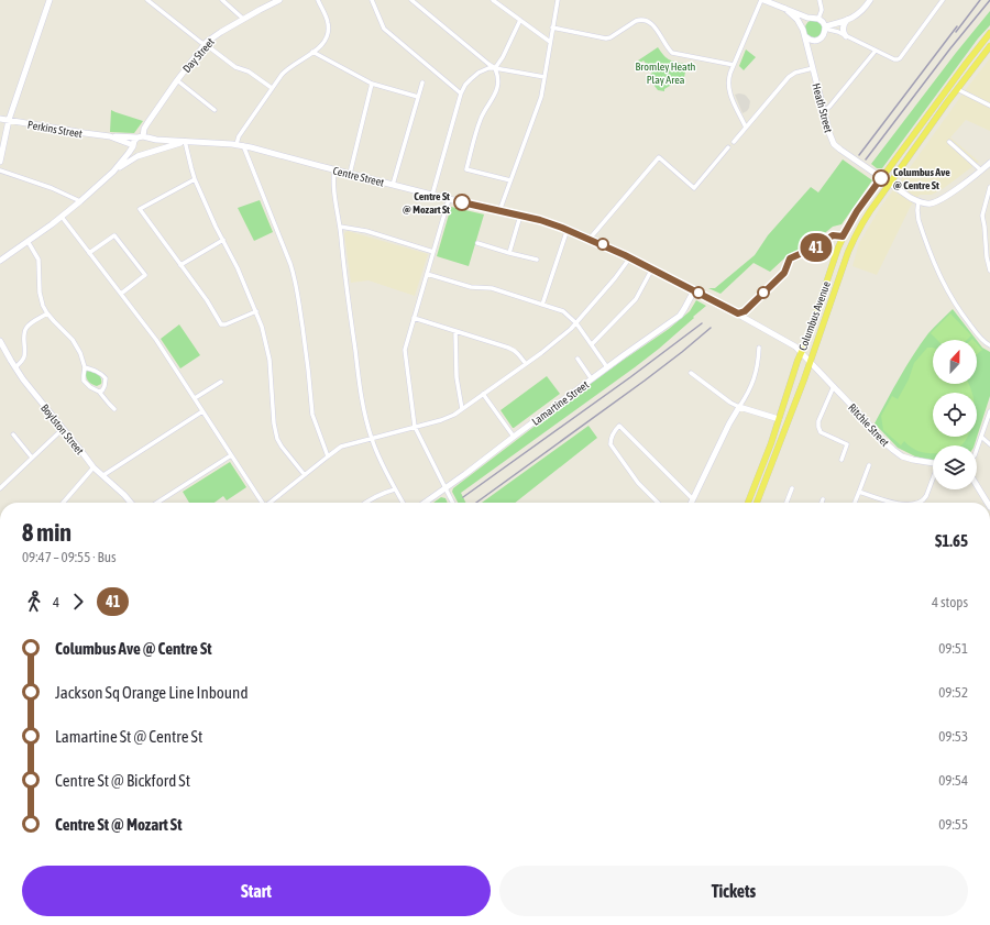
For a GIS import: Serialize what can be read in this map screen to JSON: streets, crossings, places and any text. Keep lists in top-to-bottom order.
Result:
{
  "streets": {
    "main road": [
      "Day Street",
      "Heath Street",
      "Perkins Street",
      "Centre Street",
      "Columbus Avenue",
      "Lamartine Street",
      "Ritchie Street",
      "Boylston Street"
    ]
  },
  "crossings": [
    ["Day Street", "Perkins Street"],
    ["Day Street", "Centre Street"],
    ["Heath Street", "Columbus Avenue"],
    ["Perkins Street", "Centre Street"],
    ["Centre Street", "Columbus Avenue"],
    ["Centre Street", "Lamartine Street"],
    ["Centre Street", "Ritchie Street"],
    ["Columbus Avenue", "Ritchie Street"]
  ],
  "parks": ["Bromley Heath Play Area"],
  "places": ["Columbus Ave @ Centre St", "Centre St @ Mozart St"],
  "lines": ["bus line 41"],
  "north": "top",
  "page": {
    "on_map": "41",
    "heading": ["8 min", "09:47 – 09:55 · Bus", "$1.65"],
    "legs": ["4", "41", "4 stops"],
    "list": [
      {
        "name": "Columbus Ave @ Centre St",
        "value": "09:51"
      },
      {
        "name": "Jackson Sq Orange Line Inbound",
        "value": "09:52"
      },
      {
        "name": "Lamartine St @ Centre St",
        "value": "09:53"
      },
      {
        "name": "Centre St @ Bickford St",
        "value": "09:54"
      },
      {
        "name": "Centre St @ Mozart St",
        "value": "09:55"
      }
    ],
    "buttons": ["Start", "Tickets"]
  }
}
